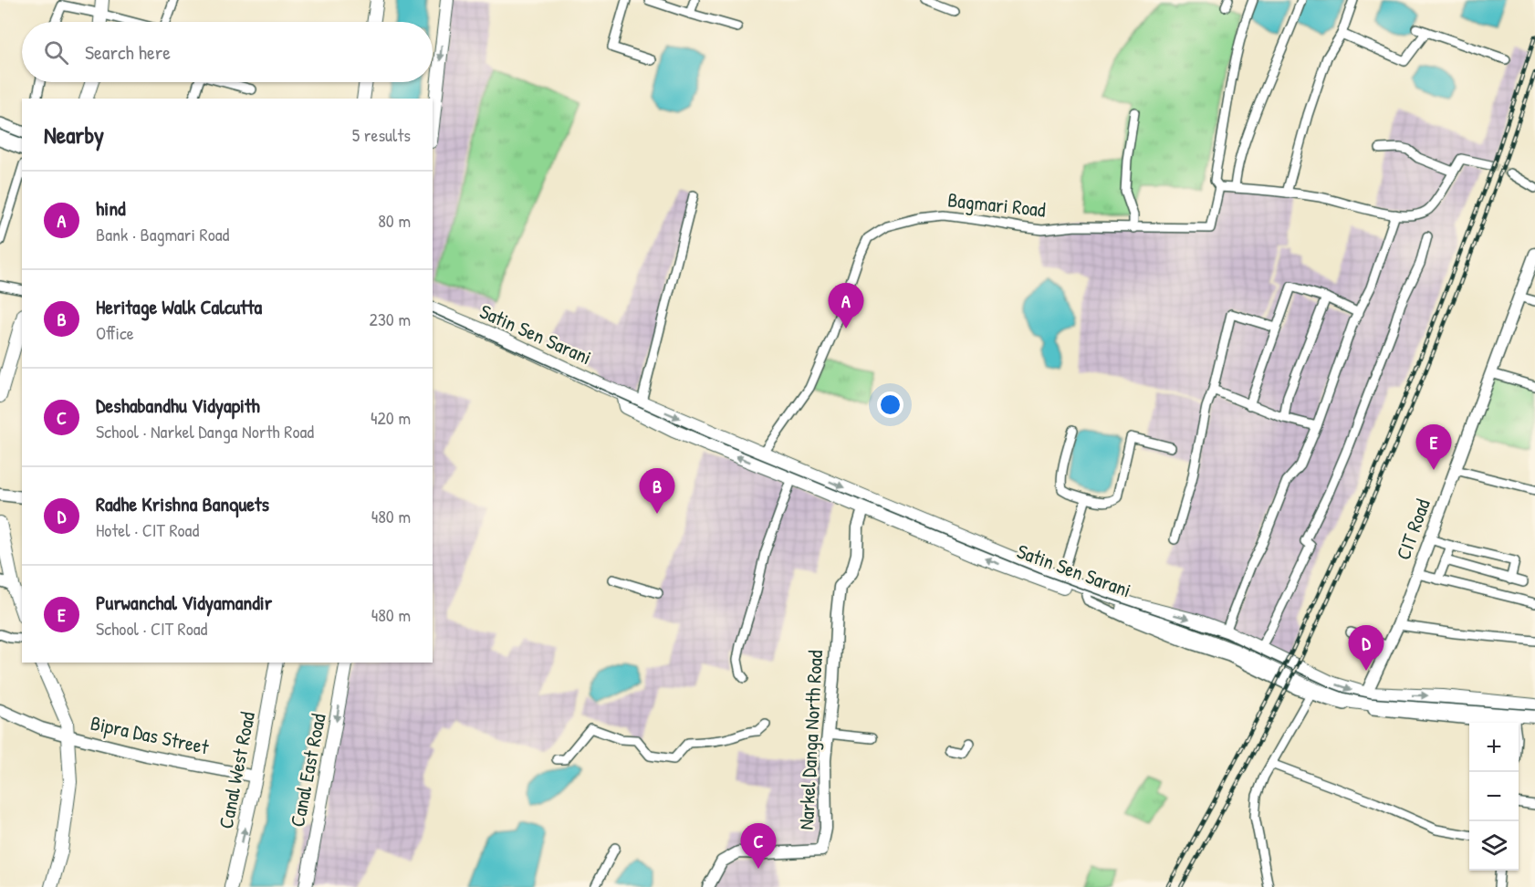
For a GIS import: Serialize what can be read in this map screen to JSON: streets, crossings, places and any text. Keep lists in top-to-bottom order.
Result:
{
  "streets": {
    "main road": ["Satin Sen Sarani", "Canal West Road", "Canal East Road"],
    "street": [
      "Bagmari Road",
      "CIT Road",
      "Bipra Das Street",
      "Narkel Danga North Road"
    ]
  },
  "crossings": [
    ["Bagmari Road", "Satin Sen Sarani"],
    ["Satin Sen Sarani", "CIT Road"],
    ["Satin Sen Sarani", "Narkel Danga North Road"],
    ["Bipra Das Street", "Canal West Road"]
  ],
  "one_way": ["Canal West Road", "Canal East Road"],
  "page": {
    "search": "Search here",
    "heading": ["Nearby", "5 results"],
    "list": [
      {
        "mark": "A",
        "name": "hind",
        "note": "Bank · Bagmari Road",
        "value": "80 m"
      },
      {
        "mark": "B",
        "name": "Heritage Walk Calcutta",
        "note": "Office",
        "value": "230 m"
      },
      {
        "mark": "C",
        "name": "Deshabandhu Vidyapith",
        "note": "School · Narkel Danga North Road",
        "value": "420 m"
      },
      {
        "mark": "D",
        "name": "Radhe Krishna Banquets",
        "note": "Hotel · CIT Road",
        "value": "480 m"
      },
      {
        "mark": "E",
        "name": "Purwanchal Vidyamandir",
        "note": "School · CIT Road",
        "value": "480 m"
      }
    ],
    "pins": [
      "A",
      "E",
      "B",
      "D",
      "C"
    ],
    "map_buttons": ["+", "−"]
  }
}
